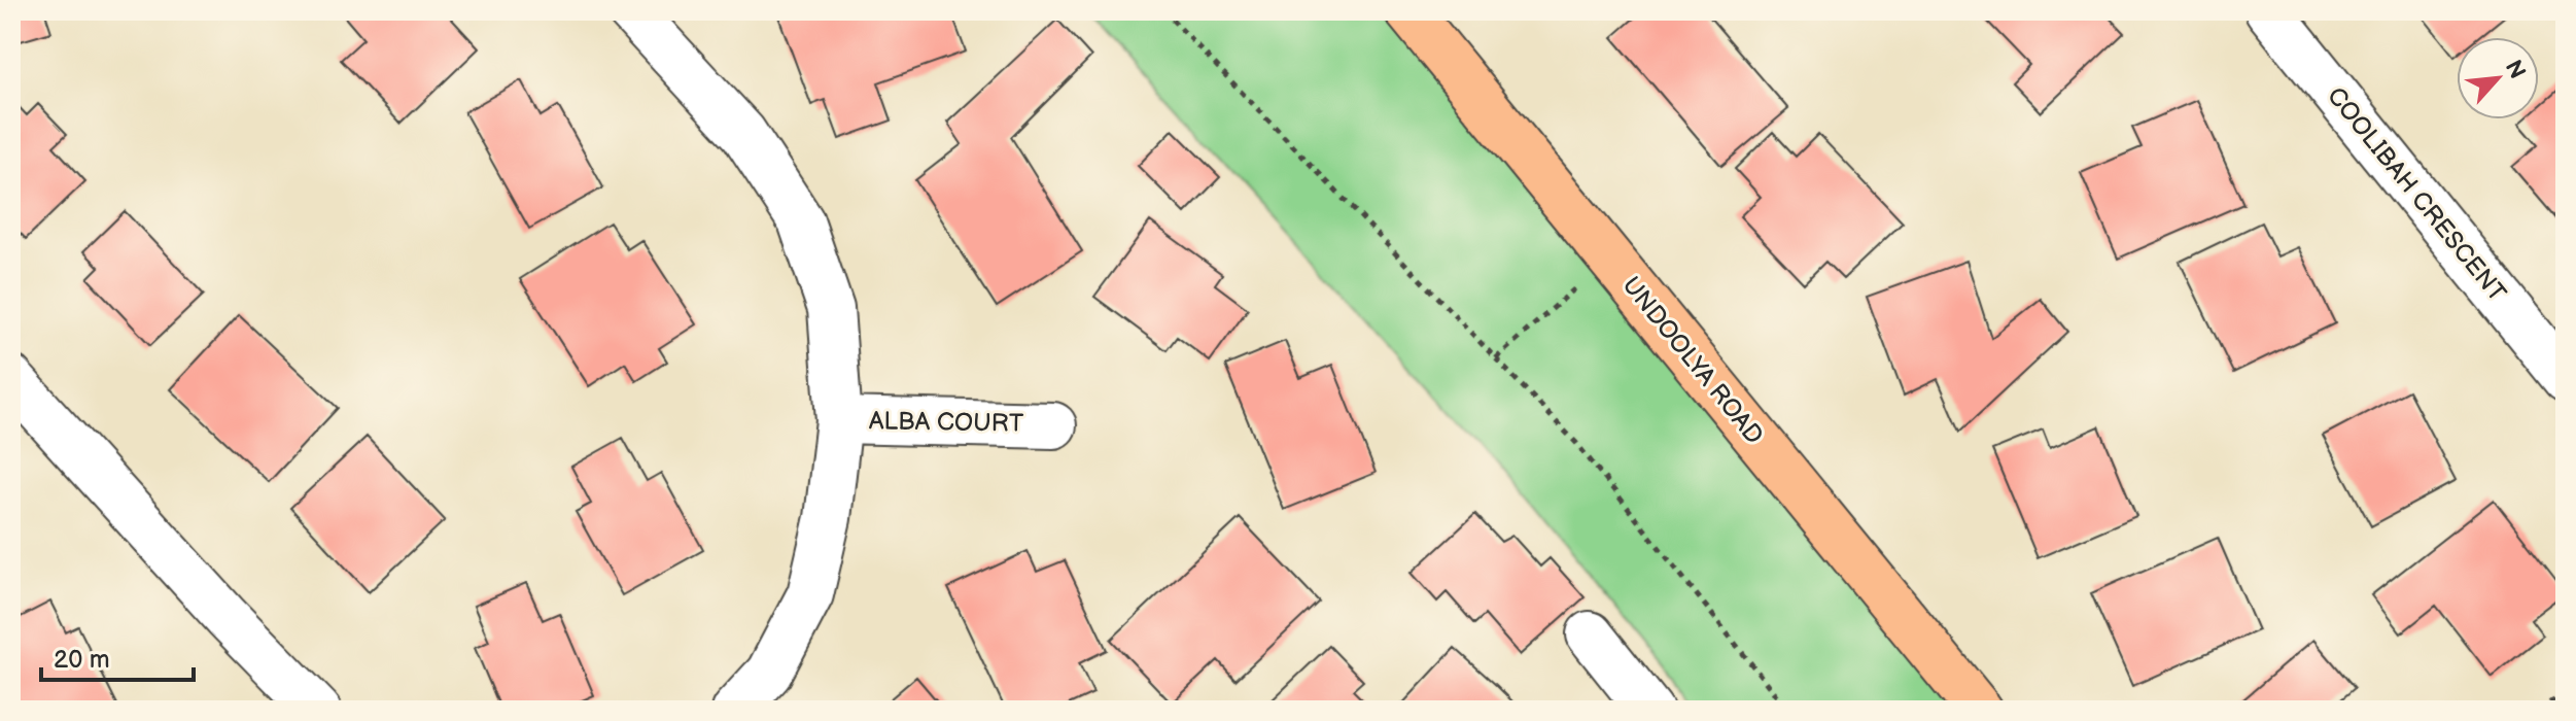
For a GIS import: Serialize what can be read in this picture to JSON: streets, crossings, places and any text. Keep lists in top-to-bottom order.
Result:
{
  "streets": {
    "main road": ["UNDOOLYA ROAD"],
    "street": ["COOLIBAH CRESCENT", "ALBA COURT"]
  },
  "scale_bar": "20 m",
  "north": "top right"
}
